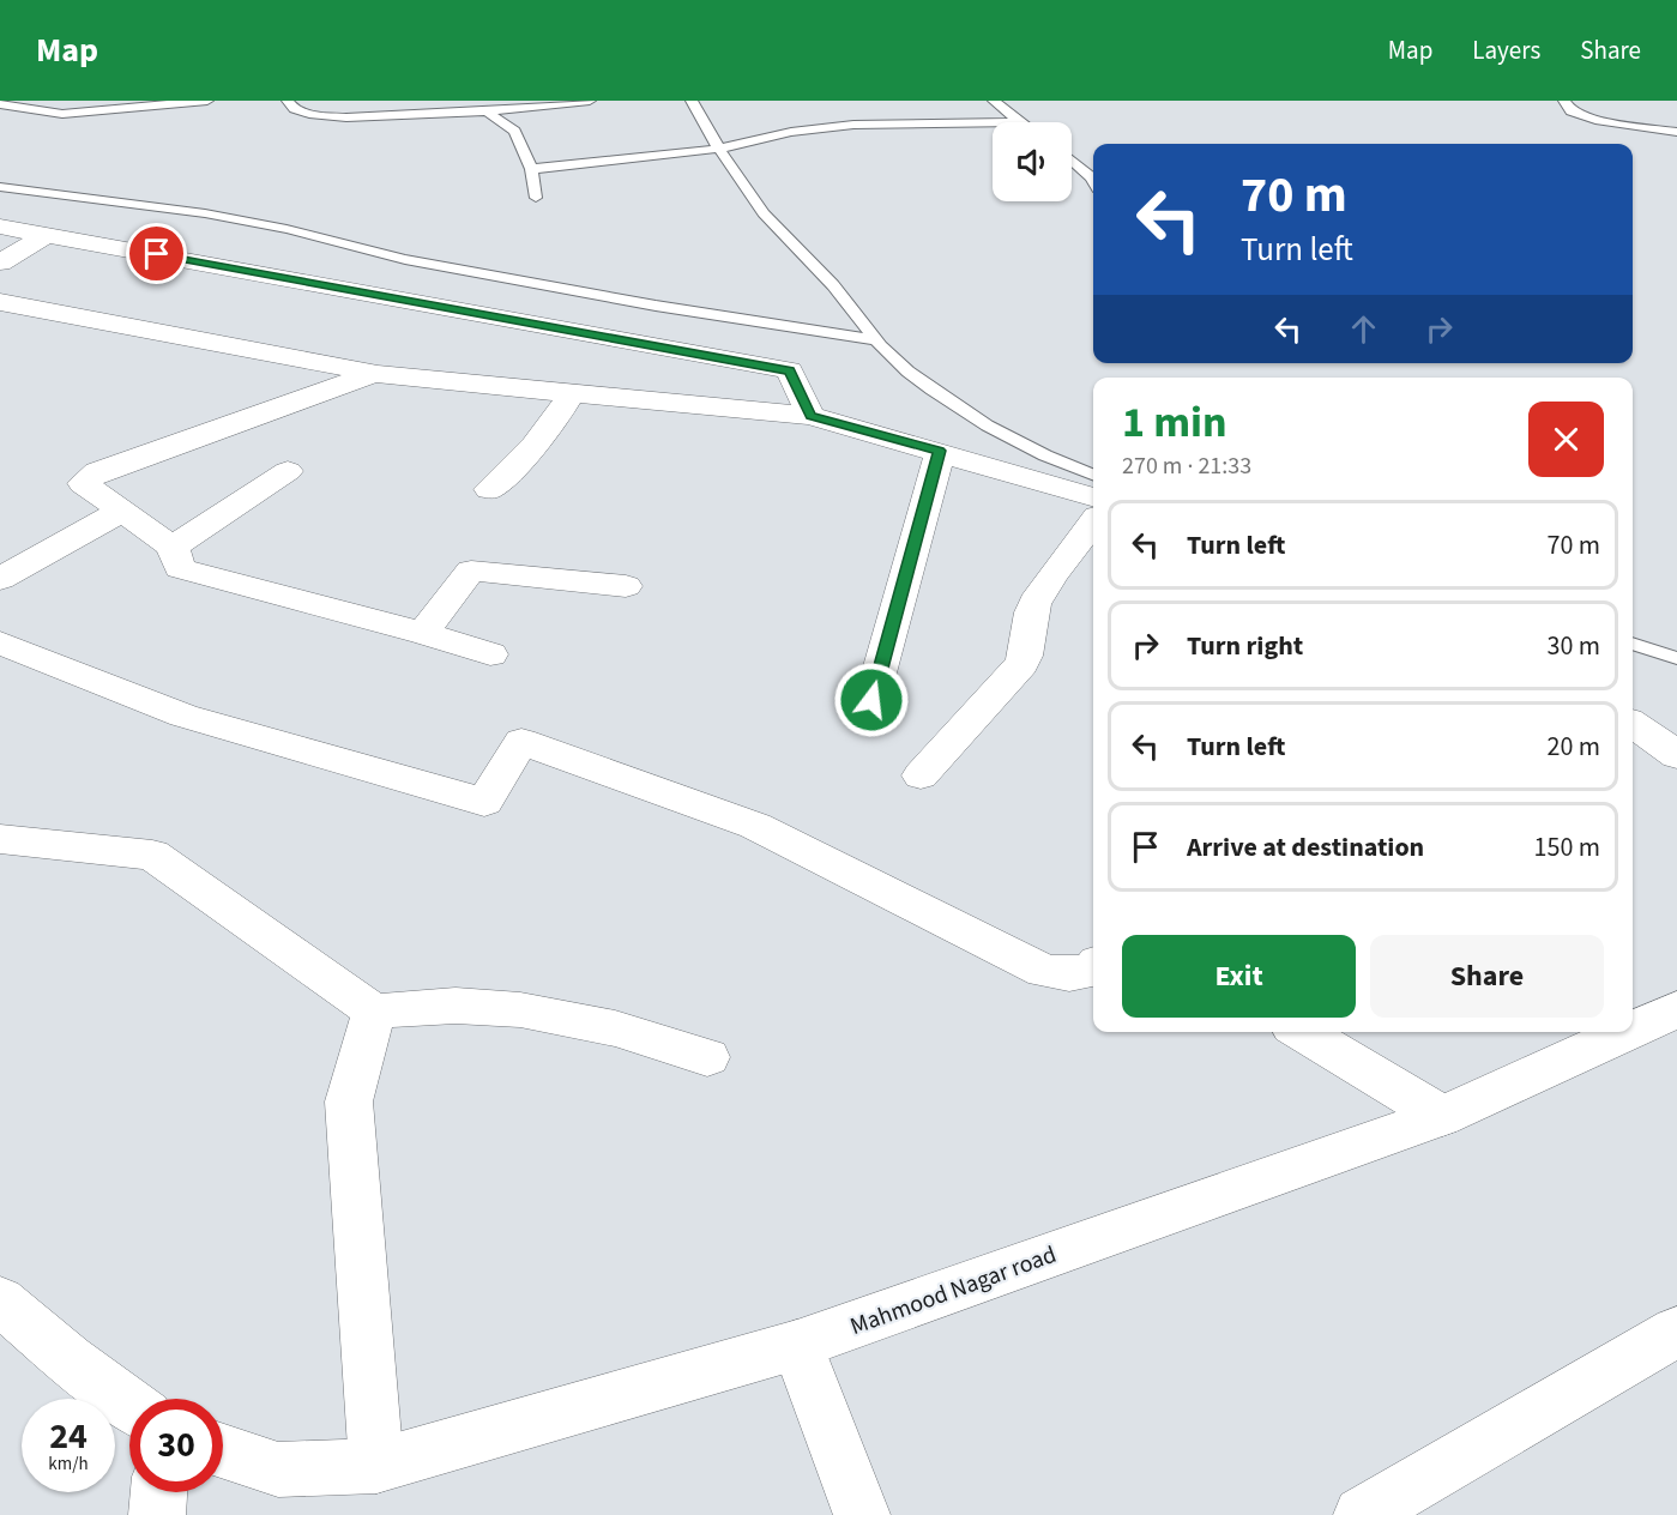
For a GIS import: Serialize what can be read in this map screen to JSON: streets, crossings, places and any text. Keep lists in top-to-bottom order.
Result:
{
  "streets": {
    "street": ["Mahmood Nagar road"]
  },
  "page": {
    "header": "Map",
    "nav": ["Map", "Layers", "Share"],
    "turn": ["70 m", "Turn left"],
    "heading": ["1 min", "270 m · 21:33"],
    "list": [
      {
        "name": "Turn left",
        "value": "70 m"
      },
      {
        "name": "Turn right",
        "value": "30 m"
      },
      {
        "name": "Turn left",
        "value": "20 m"
      },
      {
        "name": "Arrive at destination",
        "value": "150 m"
      }
    ],
    "buttons": ["Exit", "Share"],
    "speed": "24 km/h",
    "limit": "30"
  }
}
